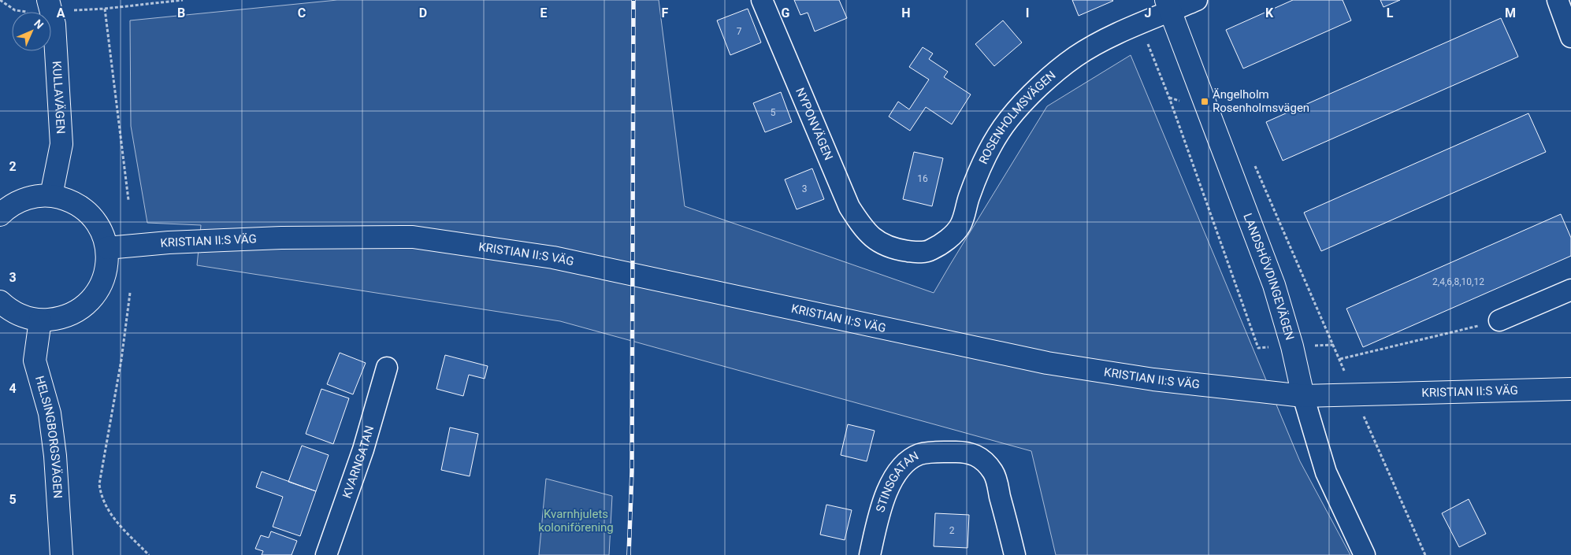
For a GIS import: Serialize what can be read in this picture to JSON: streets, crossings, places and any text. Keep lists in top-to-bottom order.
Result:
{
  "streets": {
    "main road": [
      "KULLAVÄGEN",
      "KRISTIAN II:S VÄG",
      "LANDSHÖVDINGEVÄGEN",
      "HELSINGBORGSVÄGEN"
    ],
    "street": [
      "ROSENHOLMSVÄGEN",
      "NYPONVÄGEN",
      "KVARNGATAN",
      "STINSGATAN"
    ]
  },
  "crossings": [
    ["ROSENHOLMSVÄGEN", "NYPONVÄGEN"],
    ["ROSENHOLMSVÄGEN", "LANDSHÖVDINGEVÄGEN"],
    ["KRISTIAN II:S VÄG", "LANDSHÖVDINGEVÄGEN"]
  ],
  "parks": ["Kvarnhjulets koloniförening"],
  "places": {
    "transit": ["Ängelholm Rosenholmsvägen"]
  },
  "house_numbers": [
    "7",
    "5",
    "16",
    "3",
    "2,4,6,8,10,12",
    "2"
  ],
  "north": "top right",
  "grid": {
    "columns": [
      "A",
      "B",
      "C",
      "D",
      "E",
      "F",
      "G",
      "H",
      "I",
      "J",
      "K",
      "L",
      "M"
    ],
    "rows": [
      "2",
      "3",
      "4",
      "5"
    ]
  }
}
